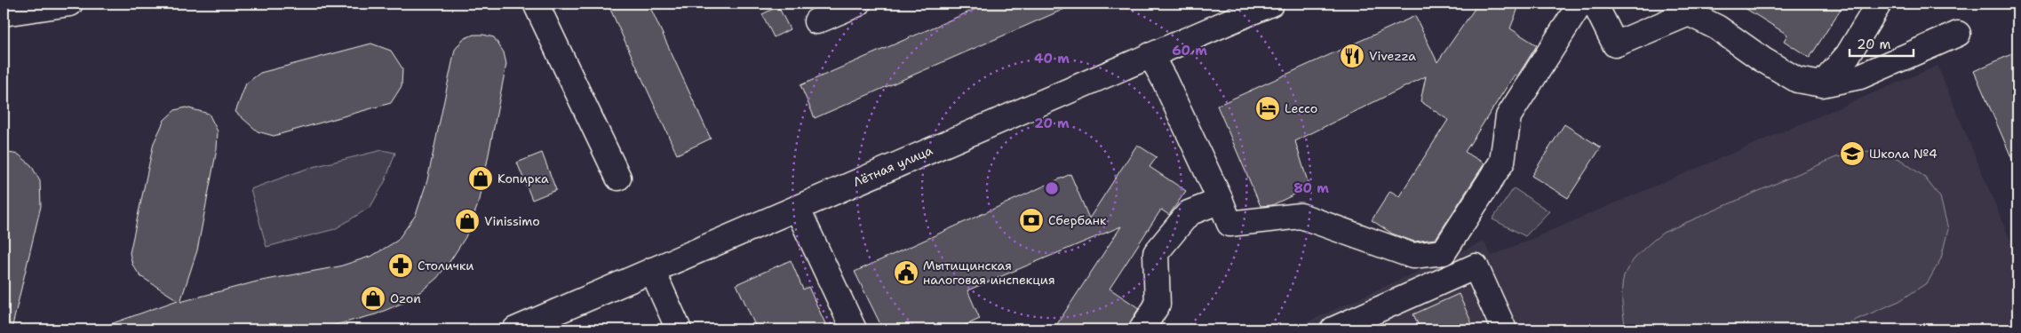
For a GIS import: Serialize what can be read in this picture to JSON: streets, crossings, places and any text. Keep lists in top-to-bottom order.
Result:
{
  "streets": {
    "street": ["Лётная улица"]
  },
  "places": {
    "restaurant": ["Vivezza"],
    "hotel": ["Lecco"],
    "school or university": ["Школа №4"],
    "shop": ["Копирка", "Vinissimo", "Ozon"],
    "bank": ["Сбербанк"],
    "pharmacy": ["Столички"],
    "public building": ["Мытищинская налоговая инспекция"]
  },
  "scale_bar": "20 m",
  "rings": [
    "60 m",
    "40 m",
    "20 m",
    "80 m"
  ]
}
